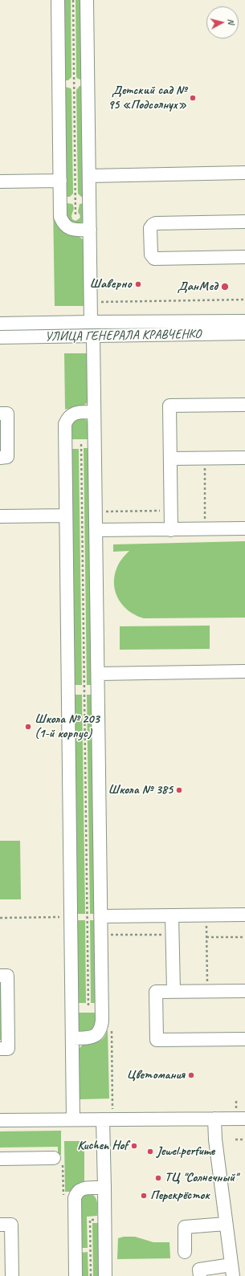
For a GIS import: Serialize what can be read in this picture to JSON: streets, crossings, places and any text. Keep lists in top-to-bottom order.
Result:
{
  "streets": {
    "street": ["УЛИЦА ГЕНЕРАЛА КРАВЧЕНКО"]
  },
  "places": [
    "Детский сад № 95 «Подсолнух»",
    "Шаверно",
    "ДанМед",
    "Школа № 203 (1-й корпус)",
    "Школа № 385",
    "Цветомания",
    "Kuchen Hof",
    "Jewel.perfume",
    "ТЦ \"Солнечный\"",
    "Перекрёсток"
  ],
  "north": "right"
}
